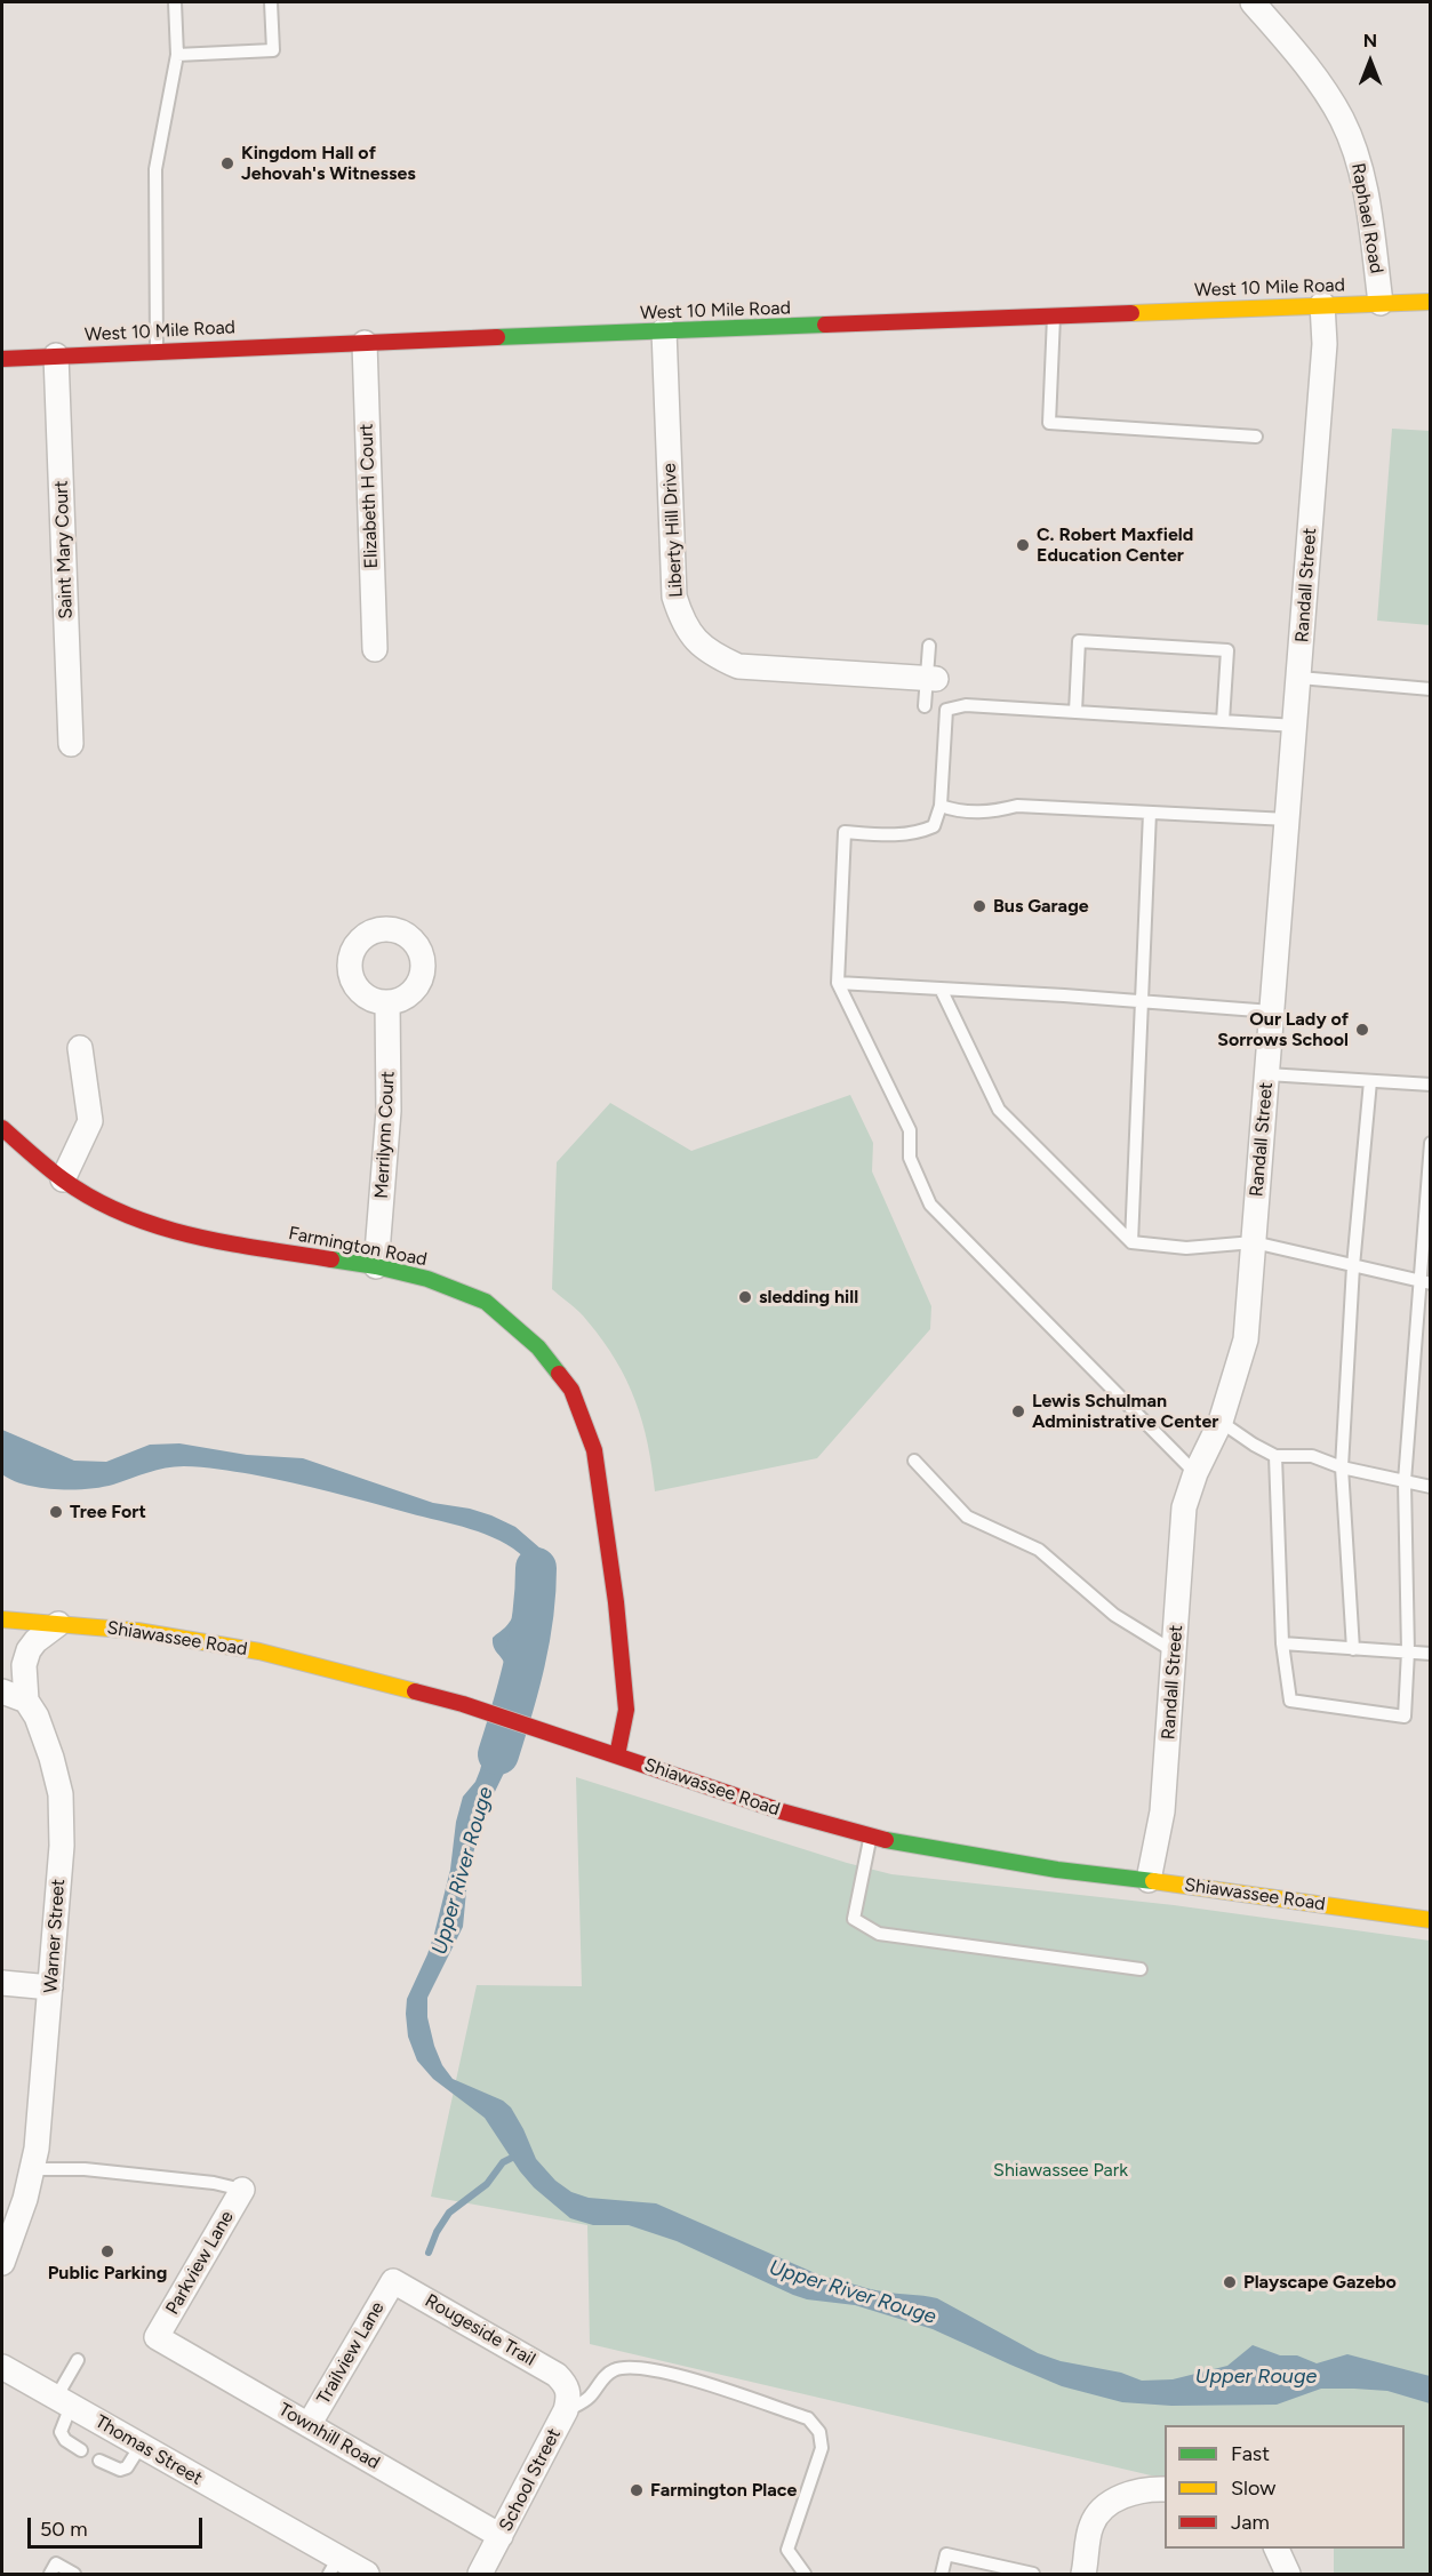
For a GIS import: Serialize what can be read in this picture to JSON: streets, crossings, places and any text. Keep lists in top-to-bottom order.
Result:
{
  "streets": {
    "street": [
      "Raphael Road",
      "West 10 Mile Road",
      "Elizabeth H Court",
      "Liberty Hill Drive",
      "Saint Mary Court",
      "Randall Street",
      "Merrilynn Court",
      "Farmington Road",
      "Shiawassee Road",
      "Warner Street",
      "Parkview Lane",
      "Rougeside Trail",
      "Trailview Lane",
      "Townhill Road",
      "Thomas Street",
      "School Street"
    ]
  },
  "crossings": [
    ["Raphael Road", "West 10 Mile Road"],
    ["West 10 Mile Road", "Elizabeth H Court"],
    ["West 10 Mile Road", "Liberty Hill Drive"],
    ["West 10 Mile Road", "Saint Mary Court"],
    ["West 10 Mile Road", "Randall Street"],
    ["Randall Street", "Shiawassee Road"],
    ["Merrilynn Court", "Farmington Road"],
    ["Farmington Road", "Shiawassee Road"],
    ["Shiawassee Road", "Warner Street"],
    ["Parkview Lane", "Townhill Road"],
    ["Rougeside Trail", "Trailview Lane"],
    ["Rougeside Trail", "School Street"],
    ["Trailview Lane", "Townhill Road"],
    ["Townhill Road", "School Street"]
  ],
  "water": ["Upper River Rouge", "Upper Rouge"],
  "parks": ["Shiawassee Park"],
  "places": [
    "Kingdom Hall of Jehovah's Witnesses",
    "C. Robert Maxfield Education Center",
    "Bus Garage",
    "Our Lady of Sorrows School",
    "sledding hill",
    "Lewis Schulman Administrative Center",
    "Tree Fort",
    "Public Parking",
    "Playscape Gazebo",
    "Farmington Place"
  ],
  "legend": ["Fast", "Slow", "Jam"],
  "scale_bar": "50 m",
  "north": "top"
}
